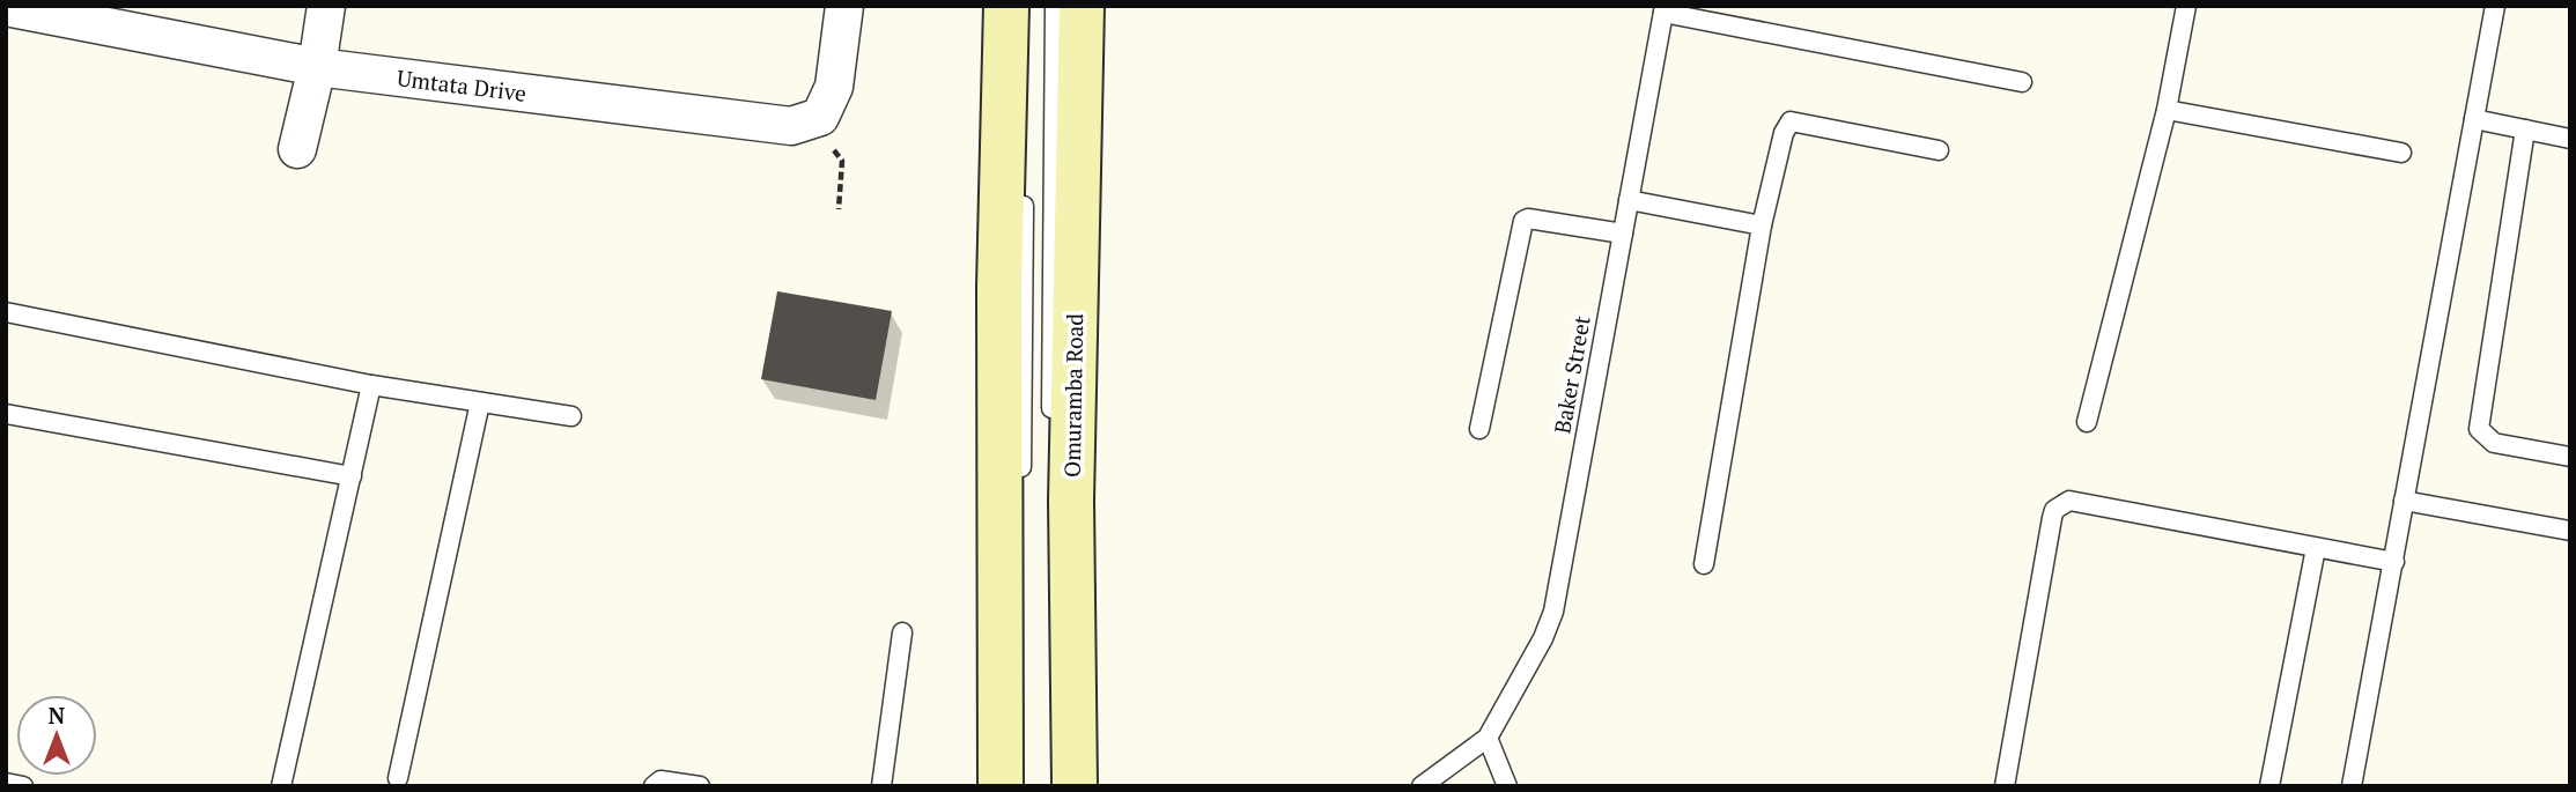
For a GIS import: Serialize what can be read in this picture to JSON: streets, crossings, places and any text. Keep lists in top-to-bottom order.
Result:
{
  "streets": {
    "main road": ["Omuramba Road"],
    "street": ["Umtata Drive"],
    "lane": ["Baker Street"]
  },
  "north": "top"
}
